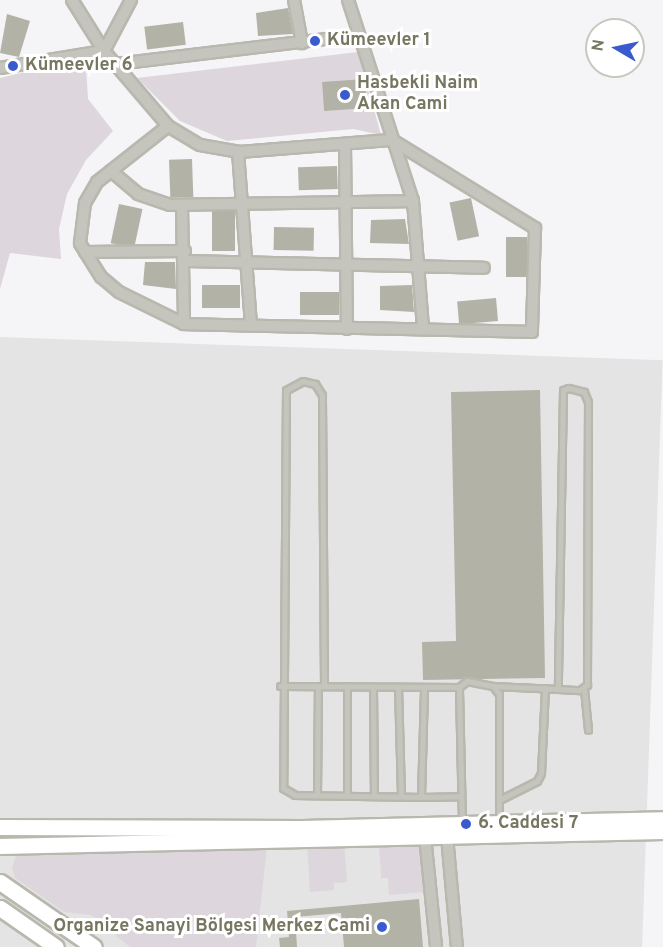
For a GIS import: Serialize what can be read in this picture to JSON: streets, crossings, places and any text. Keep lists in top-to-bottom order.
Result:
{
  "places": [
    "Kümeevler 1",
    "Kümeevler 6",
    "Hasbekli Naim Akan Cami",
    "6. Caddesi 7",
    "Organize Sanayi Bölgesi Merkez Cami"
  ],
  "north": "left"
}
